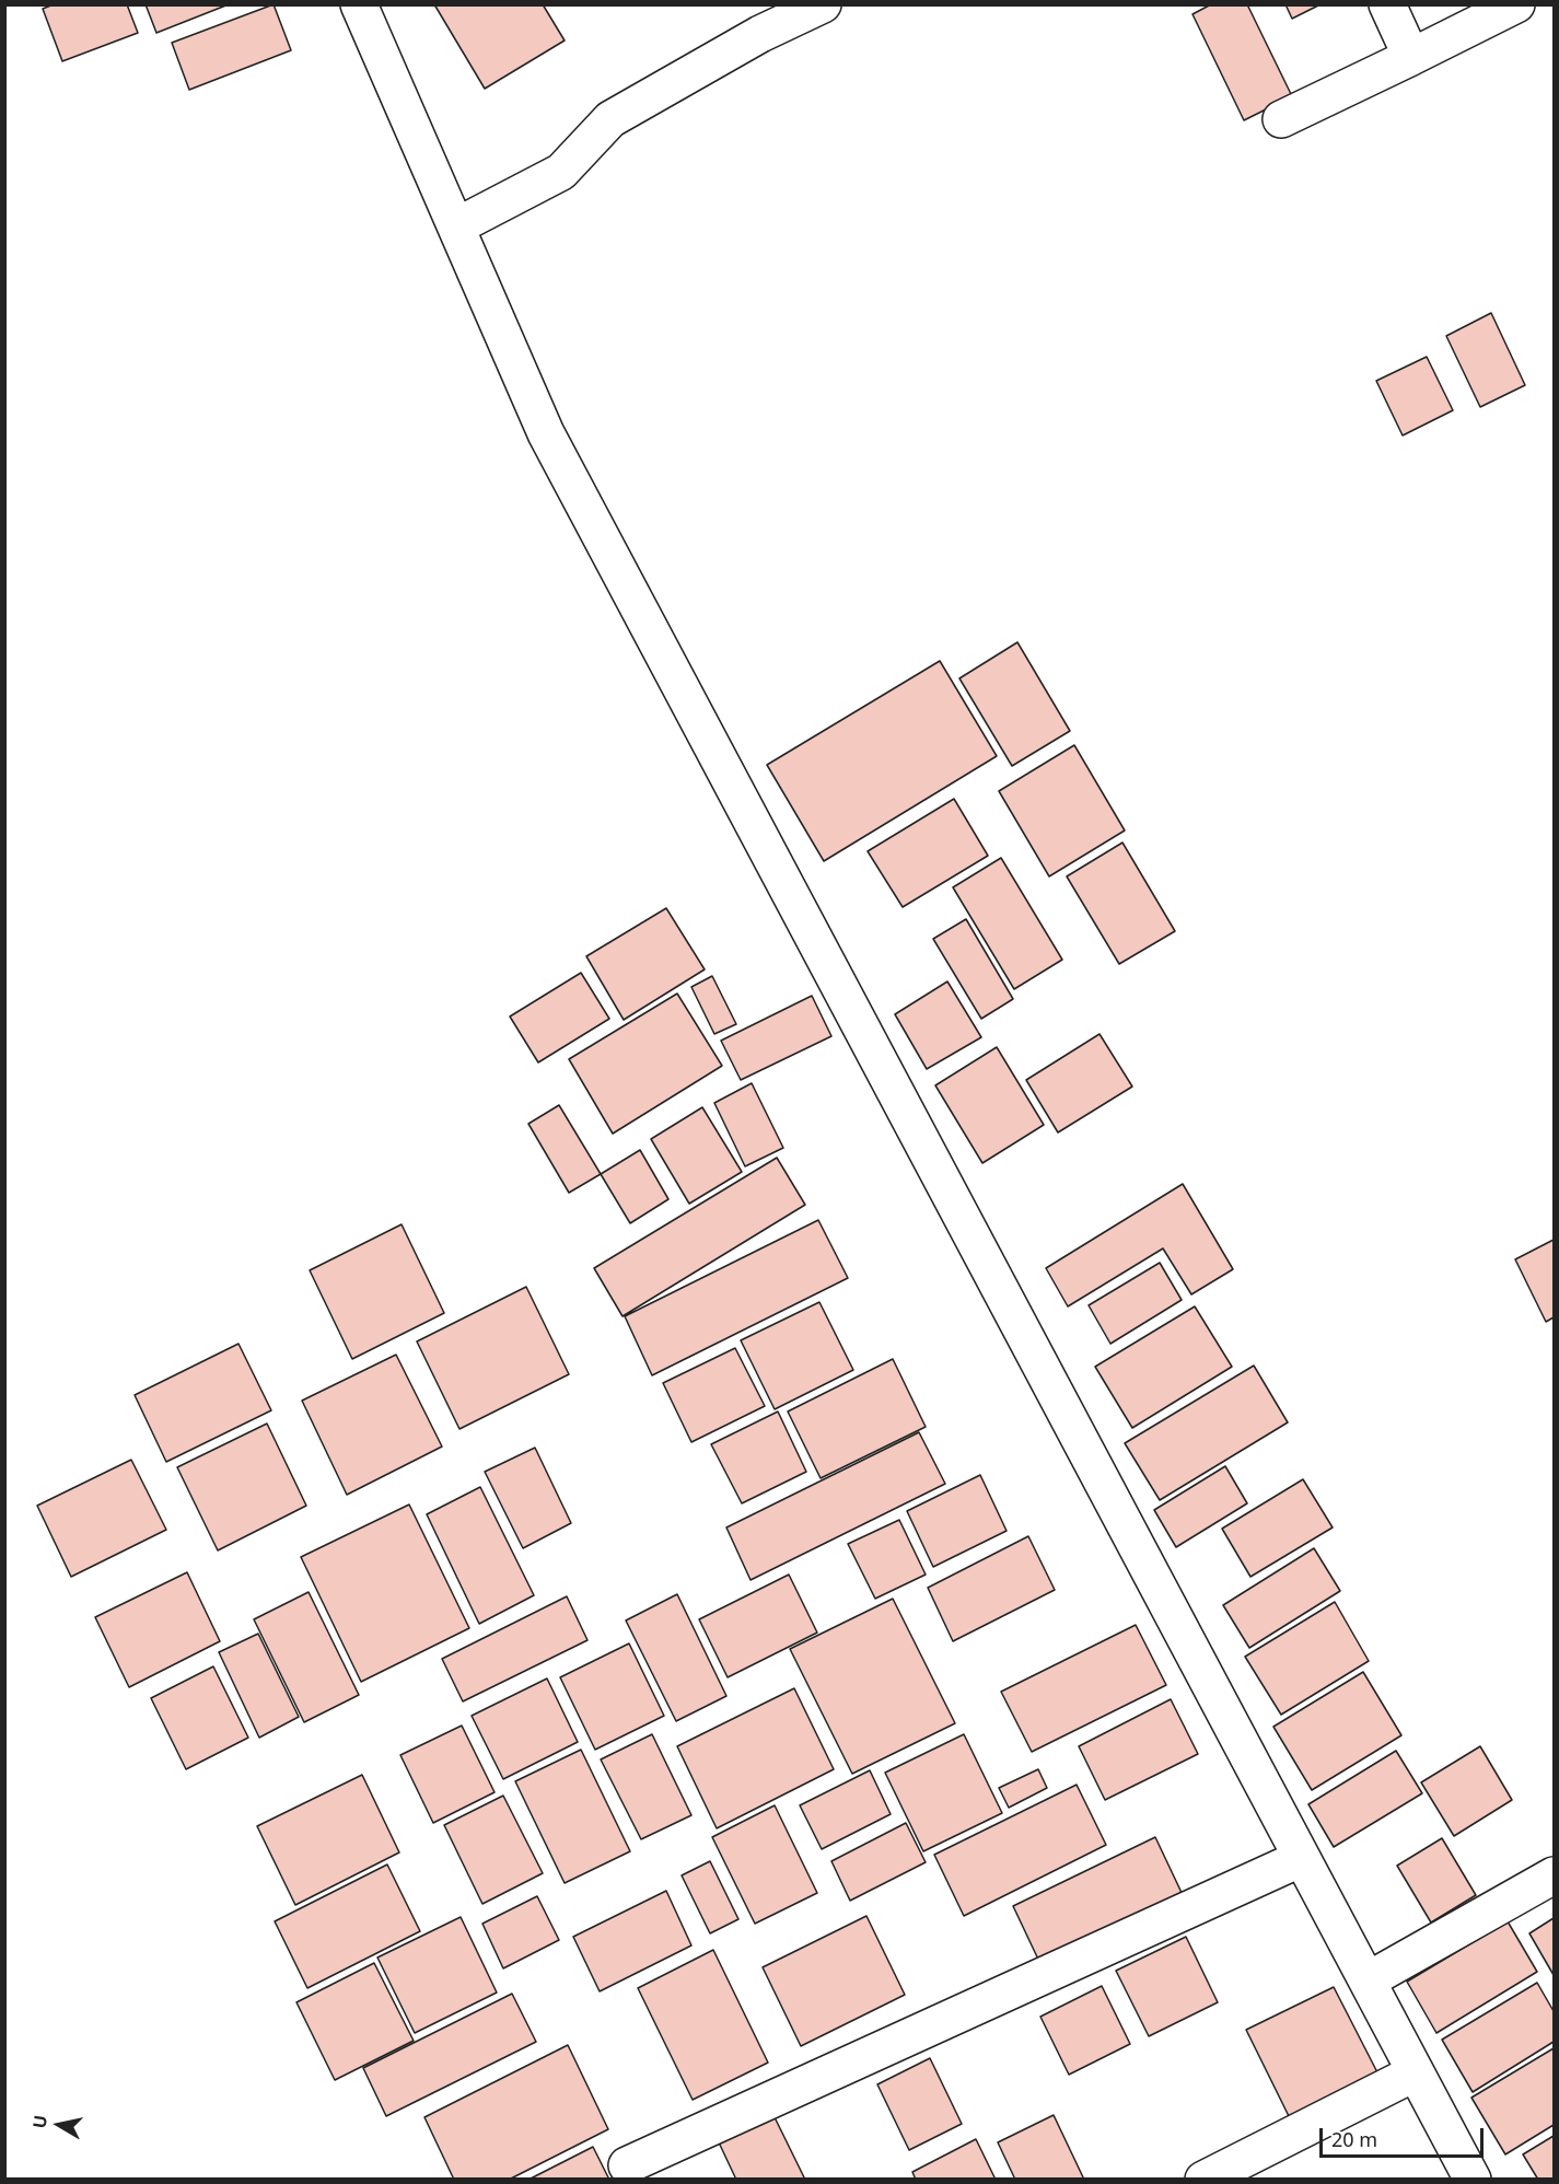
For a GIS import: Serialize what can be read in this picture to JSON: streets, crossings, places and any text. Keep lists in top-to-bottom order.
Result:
{
  "scale_bar": "20 m",
  "north": "left"
}
